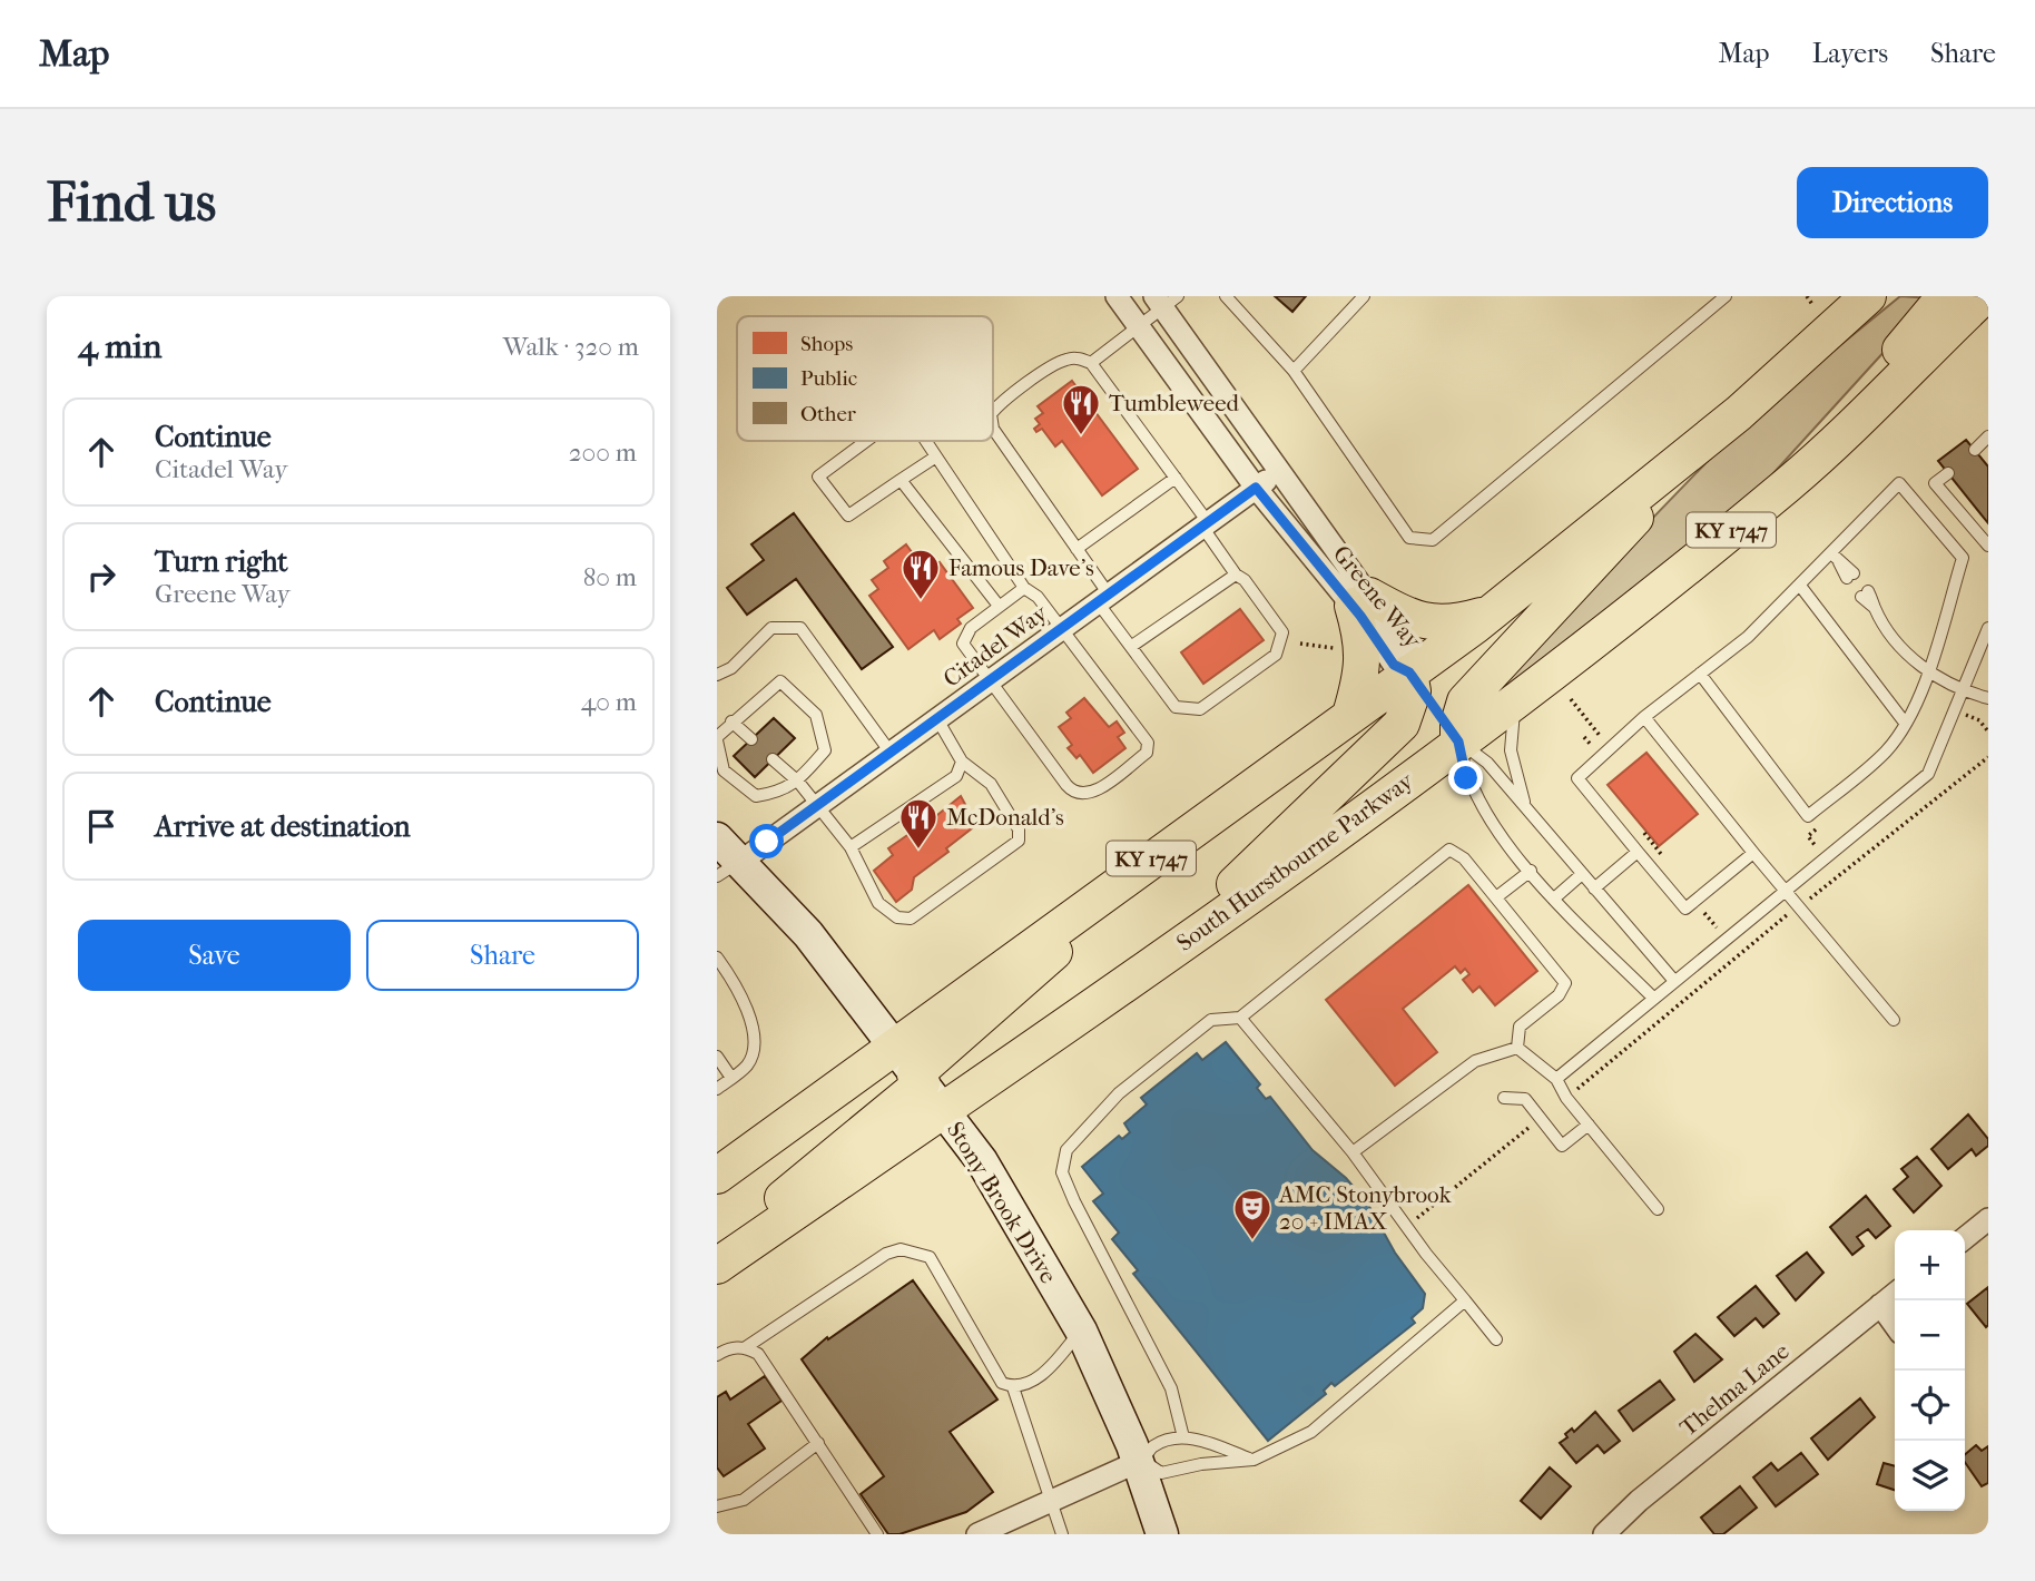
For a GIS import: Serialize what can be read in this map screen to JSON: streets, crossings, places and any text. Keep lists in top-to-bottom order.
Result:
{
  "streets": {
    "main road": ["KY 1747", "South Hurstbourne Parkway"],
    "street": [
      "Greene Way",
      "Citadel Way",
      "Stony Brook Drive",
      "Thelma Lane"
    ]
  },
  "crossings": [
    ["KY 1747", "Greene Way"],
    ["KY 1747", "Stony Brook Drive"],
    ["Greene Way", "Citadel Way"],
    ["Citadel Way", "Stony Brook Drive"],
    ["South Hurstbourne Parkway", "Stony Brook Drive"]
  ],
  "places": {
    "restaurant": ["Tumbleweed", "Famous Dave's", "McDonald's"],
    "theatre": ["AMC Stonybrook 20 + IMAX"]
  },
  "legend": ["Shops", "Public", "Other"],
  "page": {
    "header": "Map",
    "nav": ["Map", "Layers", "Share"],
    "buttons": [
      "Directions",
      ["Save", "Share"]
    ],
    "title": "Find us",
    "heading": ["4 min", "Walk · 320 m"],
    "list": [
      ["Continue", "Citadel Way", "200 m"],
      ["Turn right", "Greene Way", "80 m"],
      ["Continue", "40 m"],
      "Arrive at destination"
    ],
    "map_buttons": ["+", "−"]
  }
}
